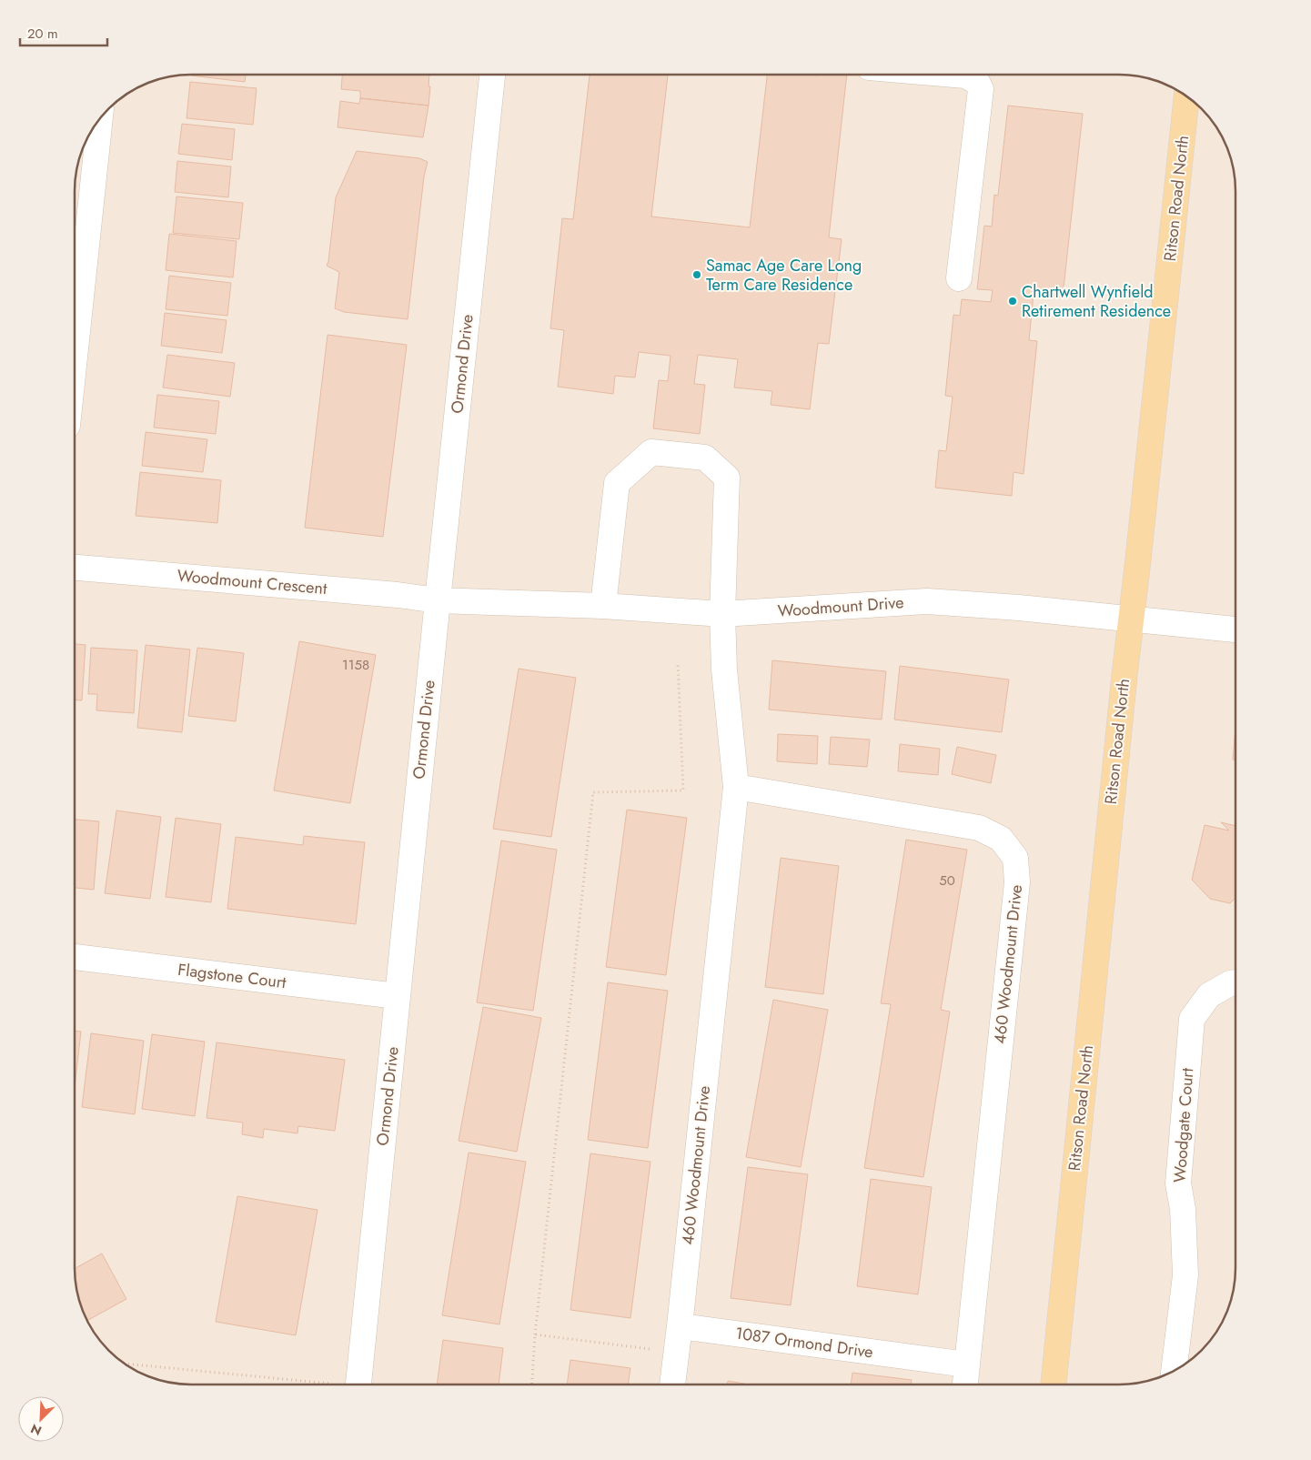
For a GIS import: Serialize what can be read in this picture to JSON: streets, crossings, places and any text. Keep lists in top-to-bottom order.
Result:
{
  "streets": {
    "main road": ["Ritson Road North"],
    "street": [
      "Ormond Drive",
      "Woodmount Crescent",
      "Woodmount Drive",
      "460 Woodmount Drive",
      "Flagstone Court",
      "Woodgate Court",
      "1087 Ormond Drive"
    ]
  },
  "crossings": [
    ["Ritson Road North", "Woodmount Drive"],
    ["Ormond Drive", "Woodmount Crescent"],
    ["Ormond Drive", "Woodmount Drive"],
    ["Ormond Drive", "Flagstone Court"],
    ["Woodmount Crescent", "Woodmount Drive"],
    ["Woodmount Drive", "460 Woodmount Drive"],
    ["460 Woodmount Drive", "1087 Ormond Drive"]
  ],
  "places": ["Samac Age Care Long Term Care Residence", "Chartwell Wynfield Retirement Residence"],
  "house_numbers": ["1158", "50"],
  "scale_bar": "20 m",
  "north": "bottom left"
}
